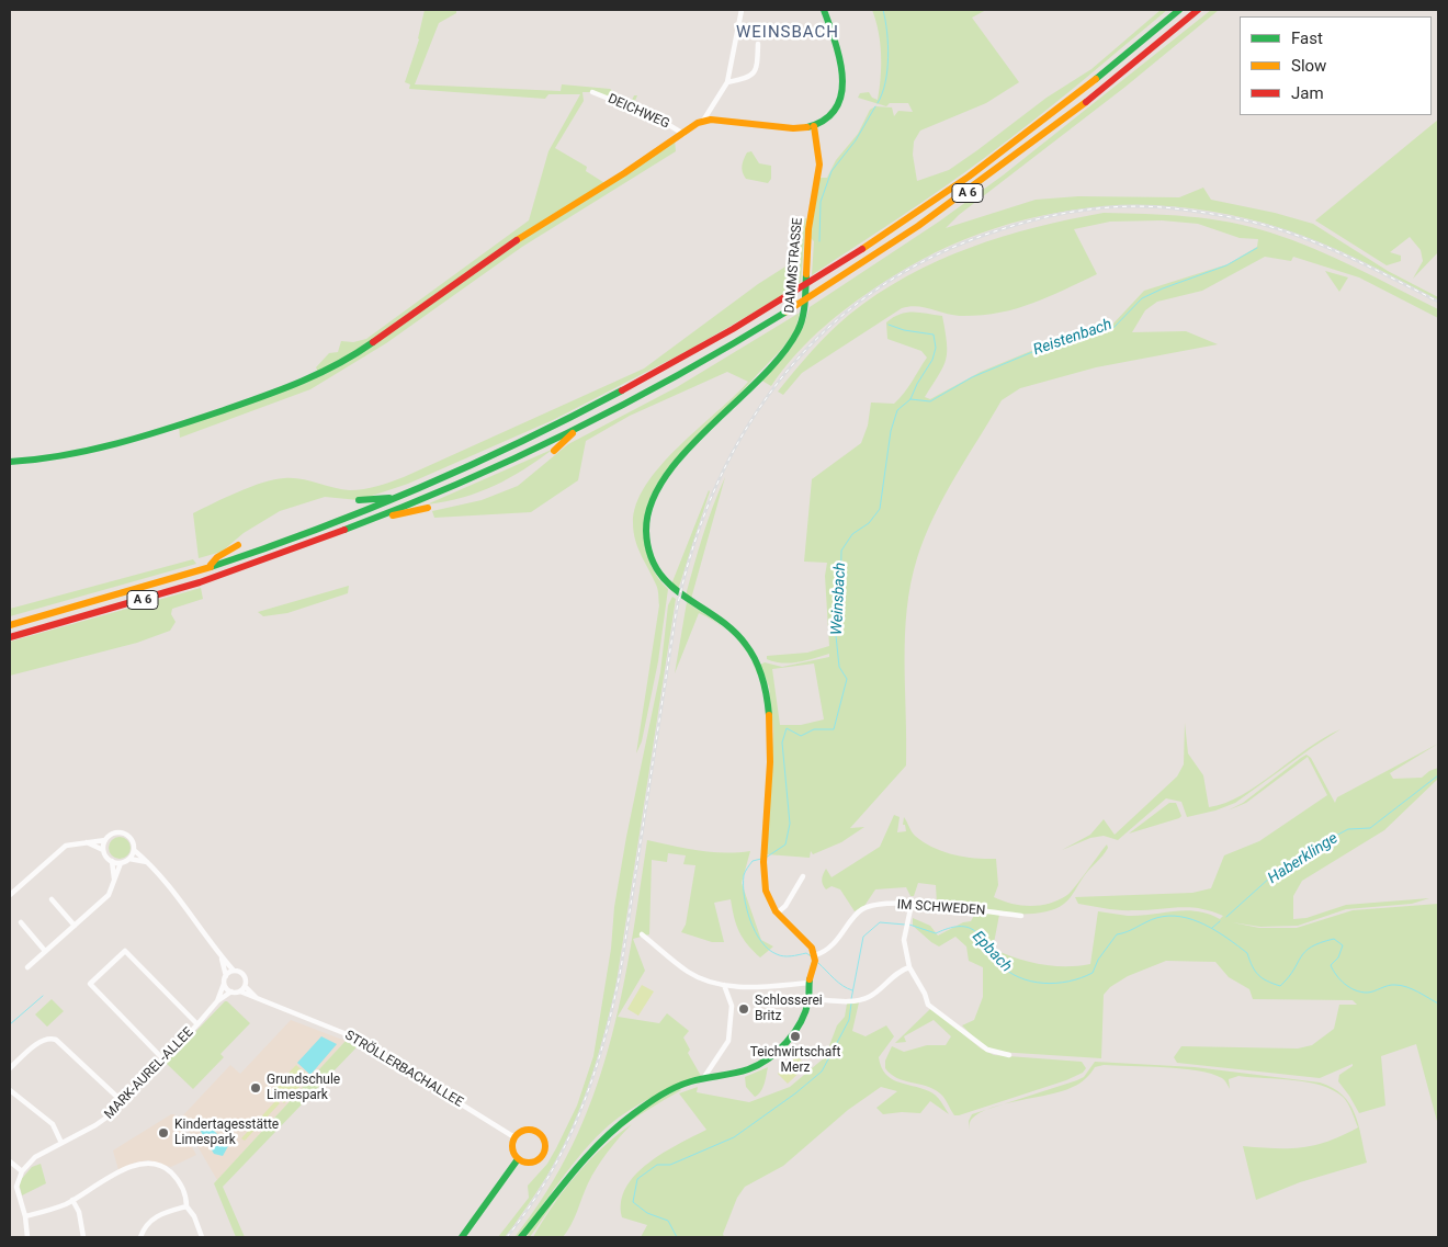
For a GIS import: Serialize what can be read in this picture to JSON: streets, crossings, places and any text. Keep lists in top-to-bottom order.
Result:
{
  "streets": {
    "main road": ["A 6", "DAMMSTRASSE"],
    "street": [
      "DEICHWEG",
      "IM SCHWEDEN",
      "STRÖLLERBACHALLEE",
      "MARK-AUREL-ALLEE"
    ]
  },
  "crossings": [
    ["STRÖLLERBACHALLEE", "MARK-AUREL-ALLEE"]
  ],
  "districts": ["WEINSBACH"],
  "water": [
    "Reistenbach",
    "Weinsbach",
    "Haberklinge",
    "Epbach"
  ],
  "places": [
    "Schlosserei Britz",
    "Teichwirtschaft Merz",
    "Grundschule Limespark",
    "Kindertagesstätte Limespark"
  ],
  "legend": ["Fast", "Slow", "Jam"]
}
